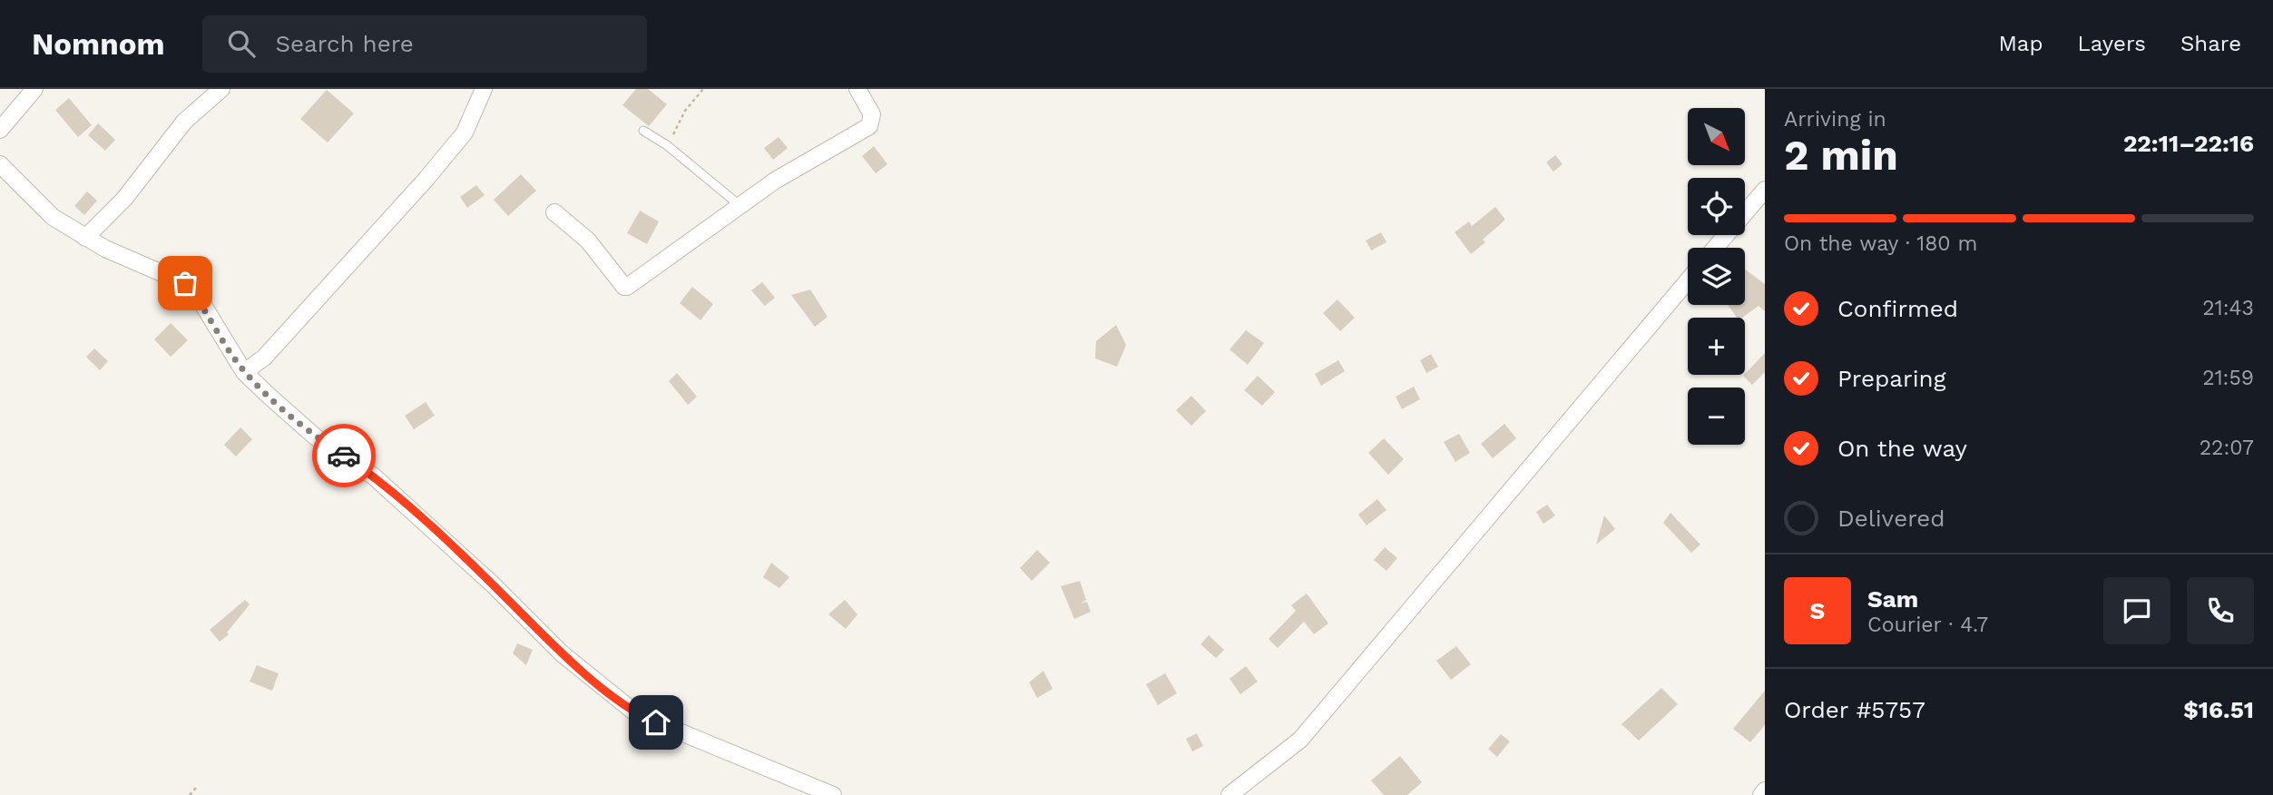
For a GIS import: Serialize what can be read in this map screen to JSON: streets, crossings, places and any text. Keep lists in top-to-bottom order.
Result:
{
  "north": "bottom right",
  "page": {
    "header": "Nomnom",
    "search": "Search here",
    "nav": ["Map", "Layers", "Share"],
    "heading": ["2 min", "Arriving in", "22:11–22:16"],
    "panel": [
      "Sam",
      "Courier · 4.7",
      "Order #5757",
      "$16.51"
    ],
    "map_buttons": ["+", "−"],
    "bar": "On the way · 180 m",
    "list": [
      ["Confirmed", "21:43"],
      ["Preparing", "21:59"],
      ["On the way", "22:07"],
      "Delivered"
    ],
    "round": "S"
  }
}
